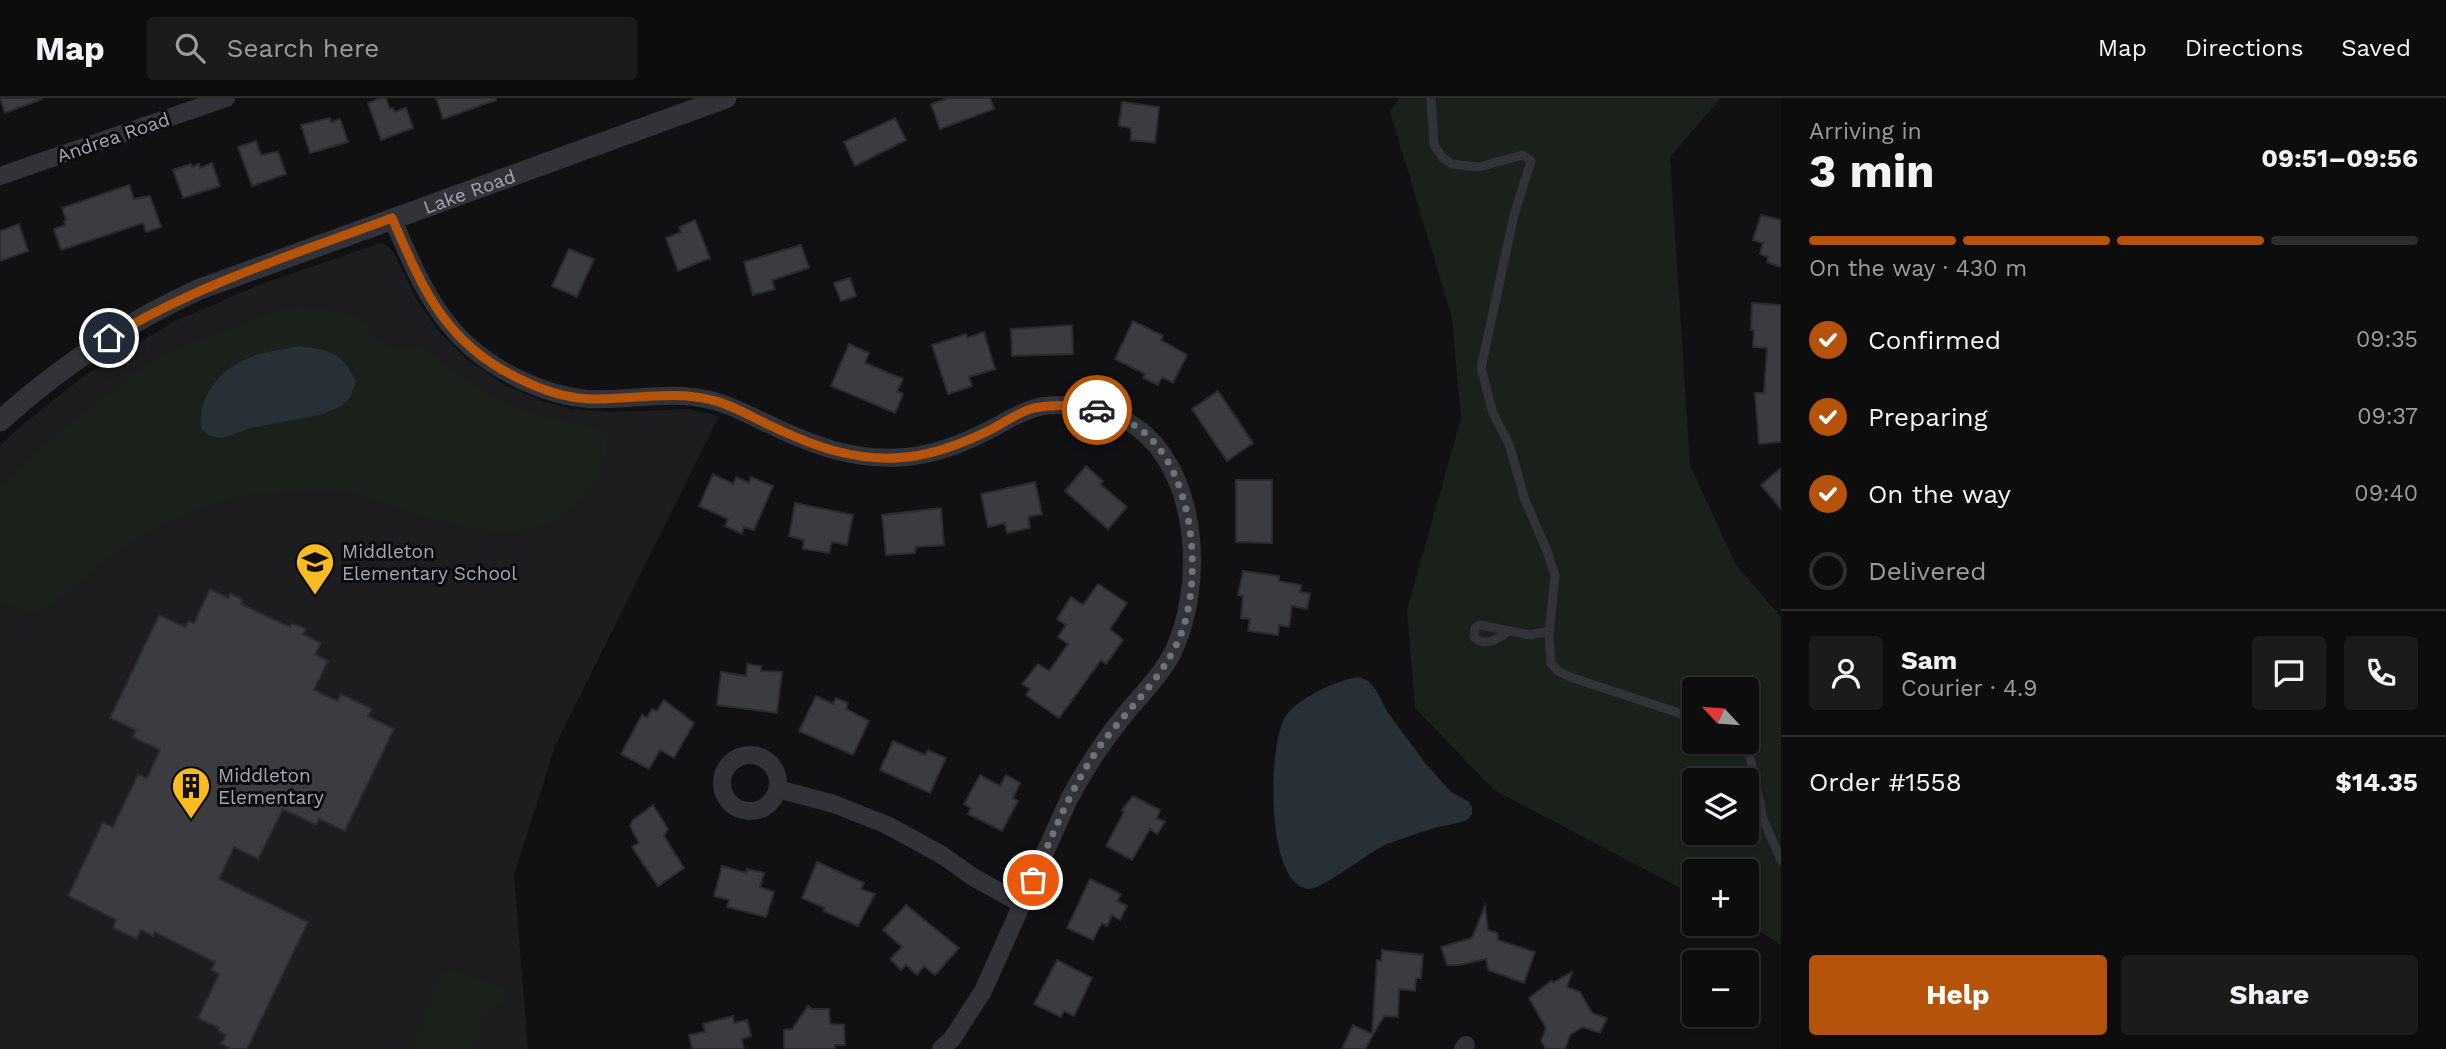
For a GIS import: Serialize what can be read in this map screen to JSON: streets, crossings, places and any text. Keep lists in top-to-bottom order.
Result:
{
  "streets": {
    "street": ["Andrea Road", "Lake Road"]
  },
  "places": {
    "school or university": ["Middleton Elementary School"],
    "building": ["Middleton Elementary"]
  },
  "north": "top left",
  "page": {
    "header": "Map",
    "search": "Search here",
    "nav": ["Map", "Directions", "Saved"],
    "heading": ["3 min", "Arriving in", "09:51–09:56"],
    "panel": [
      "Sam",
      "Courier · 4.9",
      "Order #1558",
      "$14.35"
    ],
    "bar": "On the way · 430 m",
    "list": [
      ["Confirmed", "09:35"],
      ["Preparing", "09:37"],
      ["On the way", "09:40"],
      "Delivered"
    ],
    "map_buttons": ["+", "−"],
    "buttons": ["Help", "Share"]
  }
}
